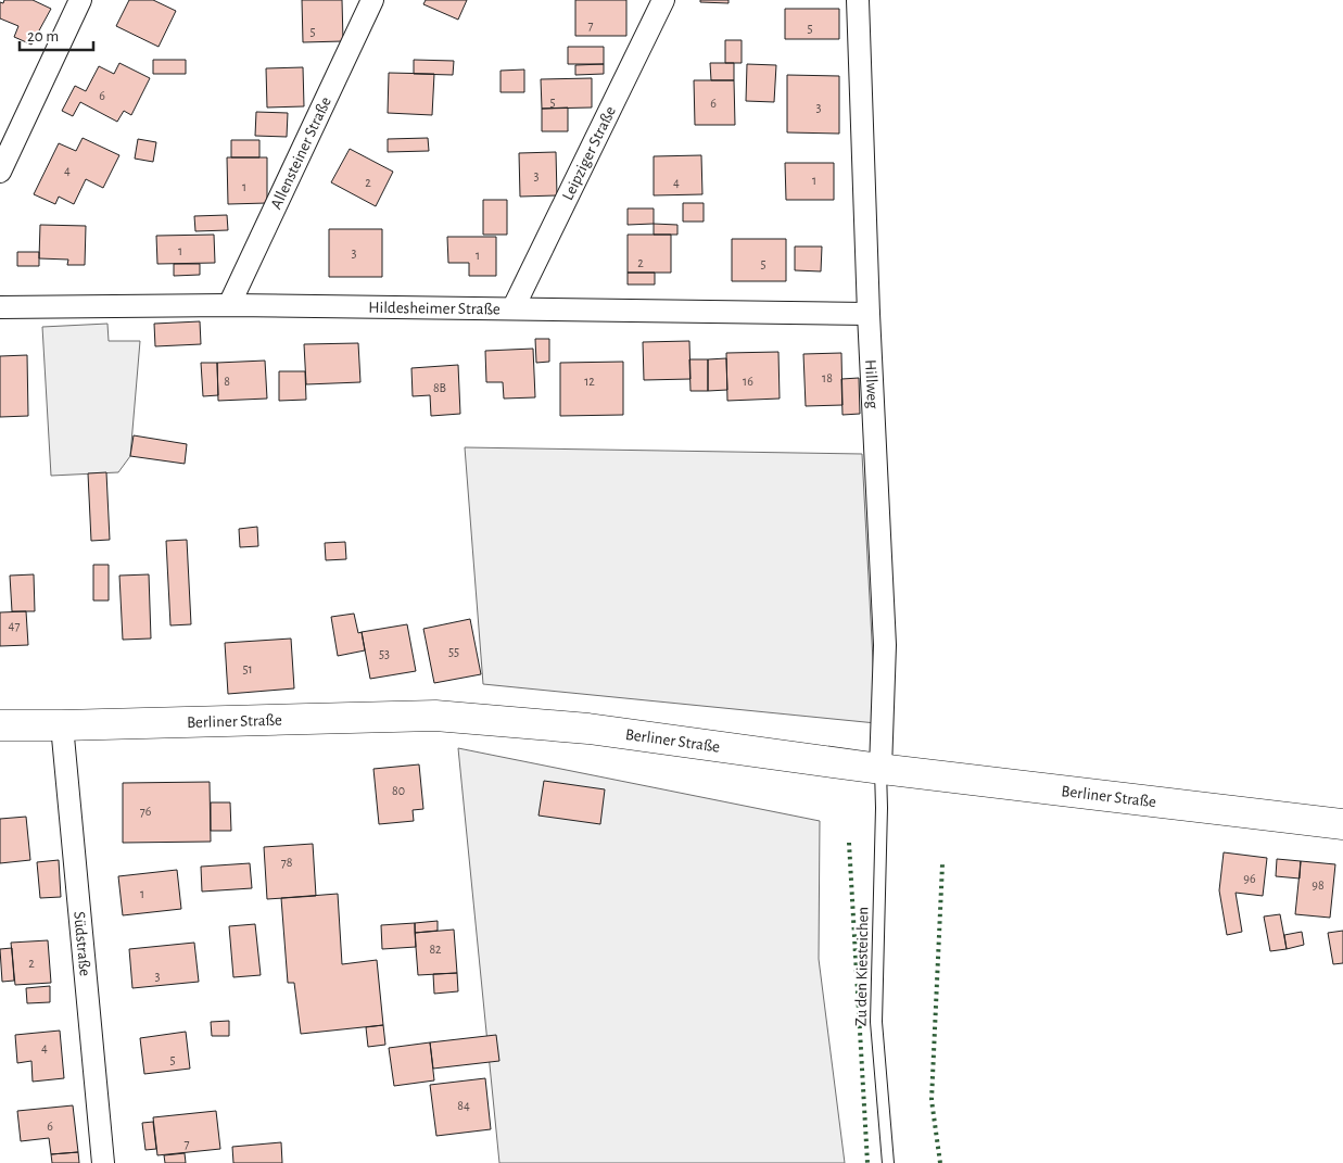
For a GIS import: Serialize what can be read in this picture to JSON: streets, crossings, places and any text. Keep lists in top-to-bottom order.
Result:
{
  "streets": {
    "main road": ["Berliner Straße"],
    "street": [
      "Allensteiner Straße",
      "Leipziger Straße",
      "Hildesheimer Straße",
      "Hillweg",
      "Südstraße"
    ],
    "lane": ["Zu den Kiesteichen"]
  },
  "crossings": [
    ["Allensteiner Straße", "Hildesheimer Straße"],
    ["Leipziger Straße", "Hildesheimer Straße"],
    ["Hildesheimer Straße", "Hillweg"],
    ["Hillweg", "Berliner Straße"],
    ["Hillweg", "Zu den Kiesteichen"],
    ["Berliner Straße", "Südstraße"],
    ["Berliner Straße", "Zu den Kiesteichen"]
  ],
  "house_numbers": [
    "7",
    "5",
    "5",
    "6",
    "5",
    "6",
    "3",
    "4",
    "3",
    "1",
    "2",
    "4",
    "1",
    "1",
    "3",
    "1",
    "2",
    "5",
    "18",
    "8",
    "12",
    "16",
    "8B",
    "47",
    "55",
    "53",
    "51",
    "80",
    "76",
    "78",
    "96",
    "98",
    "1",
    "82",
    "2",
    "3",
    "4",
    "5",
    "84",
    "6",
    "7"
  ],
  "scale_bar": "20 m"
}
